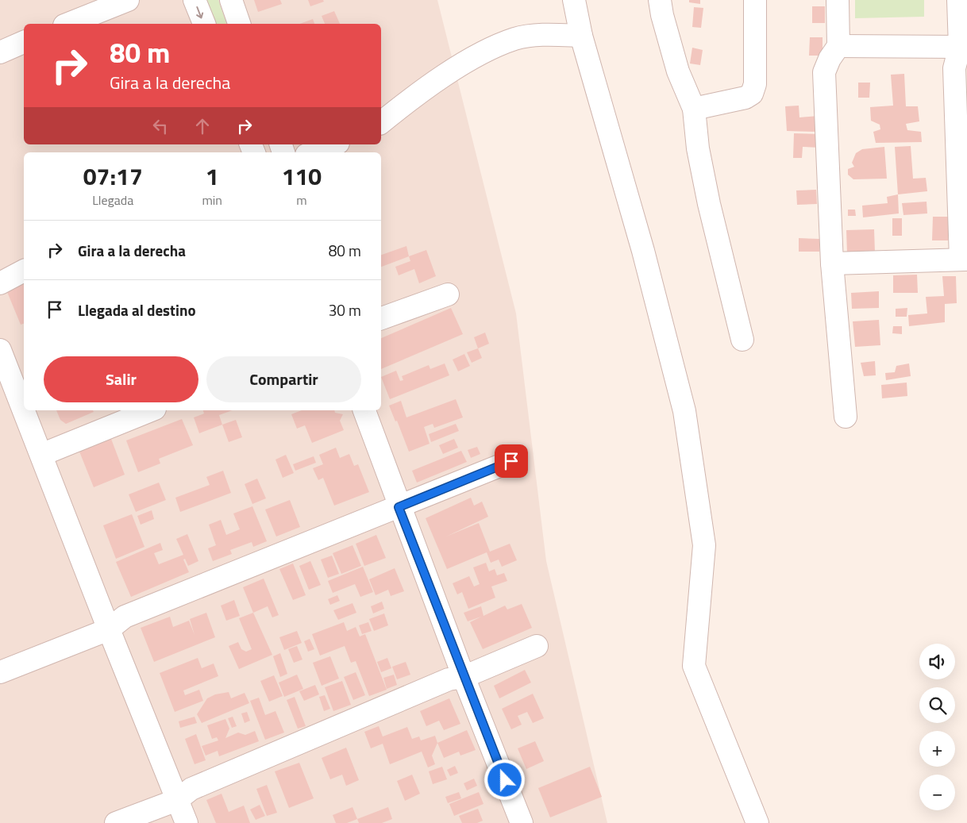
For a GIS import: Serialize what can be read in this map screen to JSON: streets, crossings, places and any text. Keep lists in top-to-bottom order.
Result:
{
  "page": {
    "turn": ["80 m", "Gira a la derecha"],
    "eta": [
      "07:17",
      "Llegada",
      "1",
      "min",
      "110",
      "m"
    ],
    "list": [
      {
        "name": "Gira a la derecha",
        "value": "80 m"
      },
      {
        "name": "Llegada al destino",
        "value": "30 m"
      }
    ],
    "buttons": ["Salir", "Compartir"],
    "map_buttons": ["+", "−"]
  }
}
